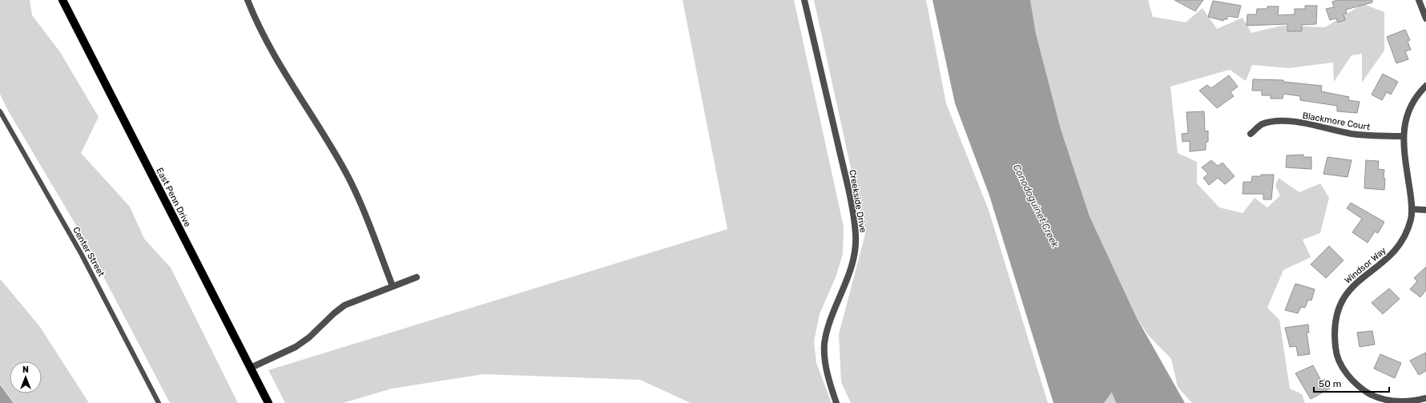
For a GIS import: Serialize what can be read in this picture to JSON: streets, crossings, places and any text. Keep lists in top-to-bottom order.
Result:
{
  "streets": {
    "main road": ["East Penn Drive"],
    "street": ["Blackmore Court", "Creekside Drive", "Windsor Way"],
    "lane": ["Center Street"]
  },
  "crossings": [
    ["Blackmore Court", "Windsor Way"]
  ],
  "water": ["Conodoguinet Creek"],
  "scale_bar": "50 m",
  "north": "top"
}
